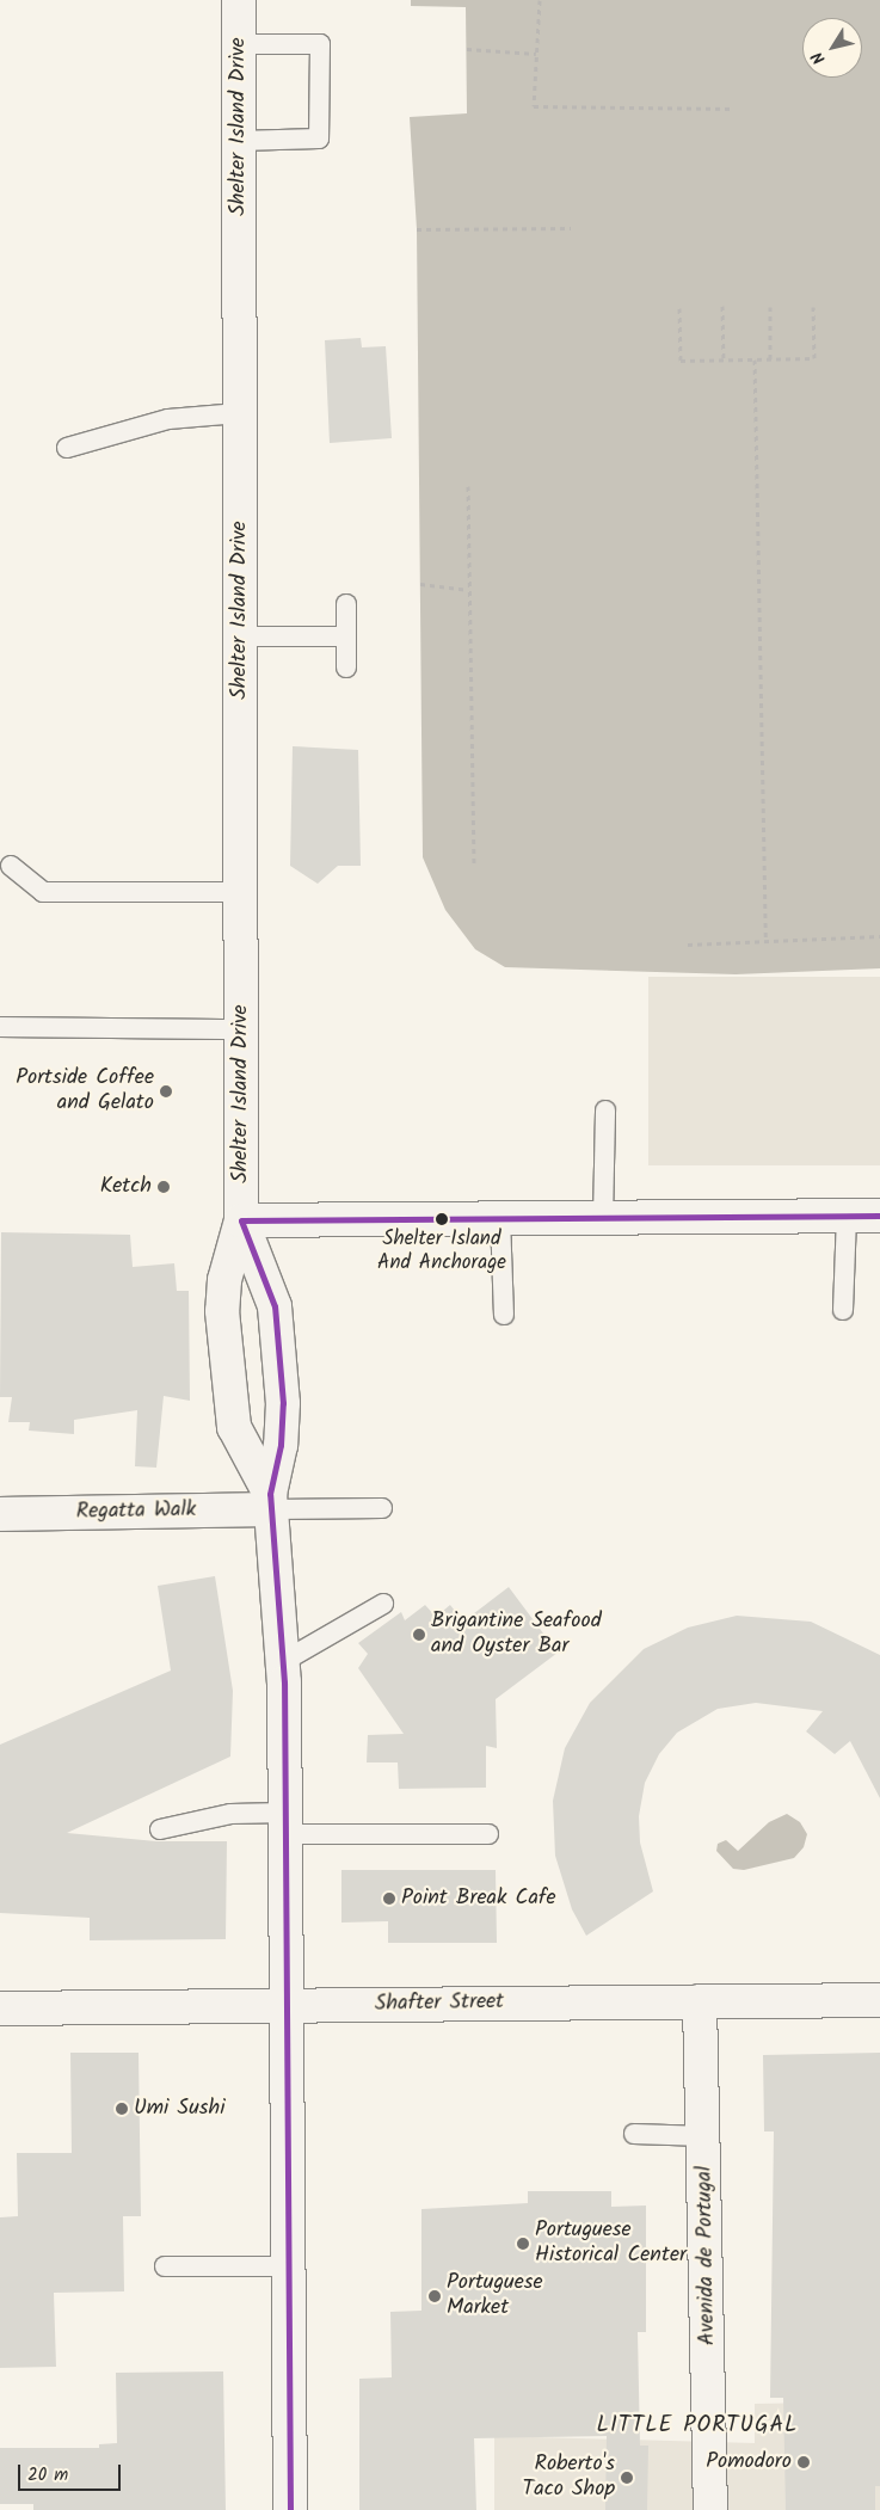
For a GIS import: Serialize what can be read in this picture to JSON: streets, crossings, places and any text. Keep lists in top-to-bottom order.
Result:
{
  "streets": {
    "main road": [
      "Shelter Island Drive",
      "Regatta Walk",
      "Shafter Street",
      "Avenida de Portugal"
    ]
  },
  "crossings": [
    ["Shelter Island Drive", "Regatta Walk"],
    ["Shelter Island Drive", "Shafter Street"],
    ["Shafter Street", "Avenida de Portugal"]
  ],
  "districts": ["LITTLE PORTUGAL"],
  "places": [
    "Portside Coffee and Gelato",
    "Ketch",
    "Shelter Island And Anchorage",
    "Brigantine Seafood and Oyster Bar",
    "Point Break Cafe",
    "Umi Sushi",
    "Portuguese Historical Center",
    "Portuguese Market",
    "Pomodoro",
    "Roberto's Taco Shop"
  ],
  "scale_bar": "20 m",
  "north": "bottom left"
}
